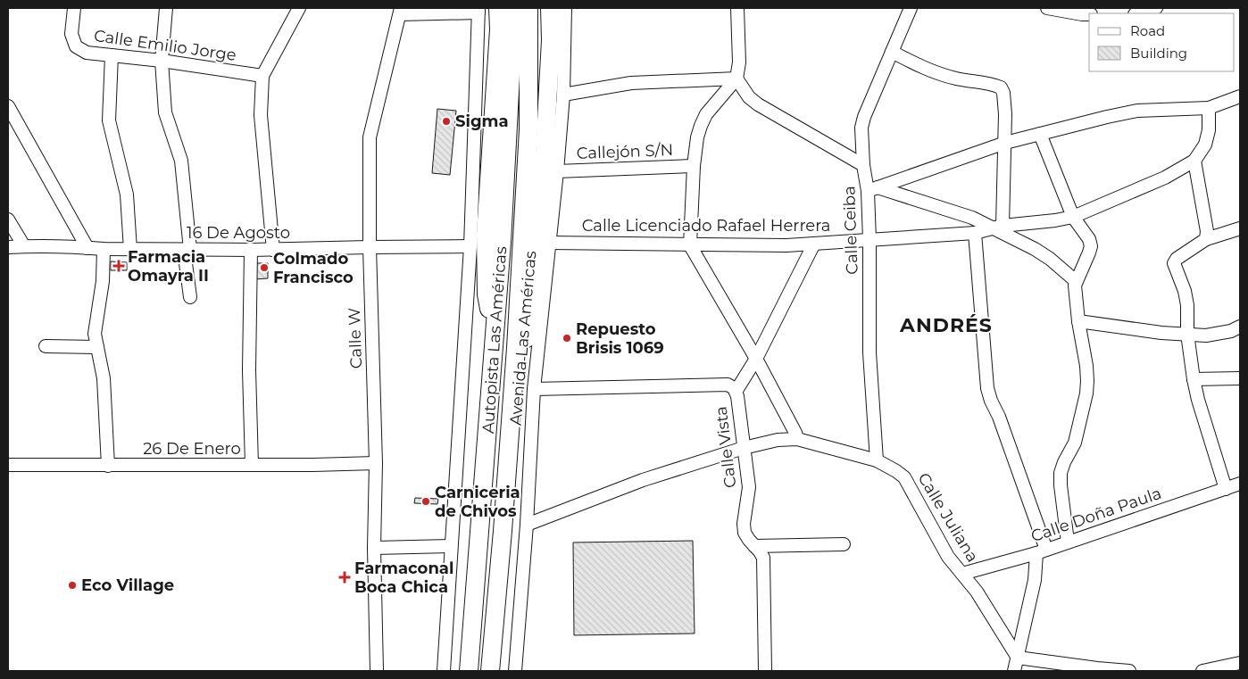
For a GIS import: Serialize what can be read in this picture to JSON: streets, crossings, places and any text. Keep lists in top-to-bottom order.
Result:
{
  "streets": {
    "highway": ["Autopista Las Américas"],
    "street": [
      "Calle Emilio Jorge",
      "Callejón S/N",
      "Calle Licenciado Rafael Herrera",
      "Calle Ceiba",
      "16 De Agosto",
      "Calle W",
      "Avenida Las Américas",
      "Calle Vista",
      "26 De Enero",
      "Calle Doña Paula",
      "Calle Juliana"
    ]
  },
  "crossings": [
    ["Callejón S/N", "Avenida Las Américas"],
    ["Calle Licenciado Rafael Herrera", "Calle Ceiba"],
    ["Calle Licenciado Rafael Herrera", "Avenida Las Américas"],
    ["Calle Ceiba", "Calle Juliana"],
    ["16 De Agosto", "Calle W"],
    ["Calle W", "26 De Enero"],
    ["Avenida Las Américas", "Calle Vista"],
    ["Avenida Las Américas", "Calle Juliana"],
    ["Calle Vista", "Calle Juliana"],
    ["Calle Doña Paula", "Calle Juliana"]
  ],
  "districts": ["ANDRÉS"],
  "places": {
    "other": [
      "Sigma",
      "Colmado Francisco",
      "Repuesto Brisis 1069",
      "Carniceria de Chivos",
      "Eco Village"
    ],
    "health": ["Farmacia Omayra II", "Farmaconal Boca Chica"]
  },
  "legend": ["Road", "Building"]
}
